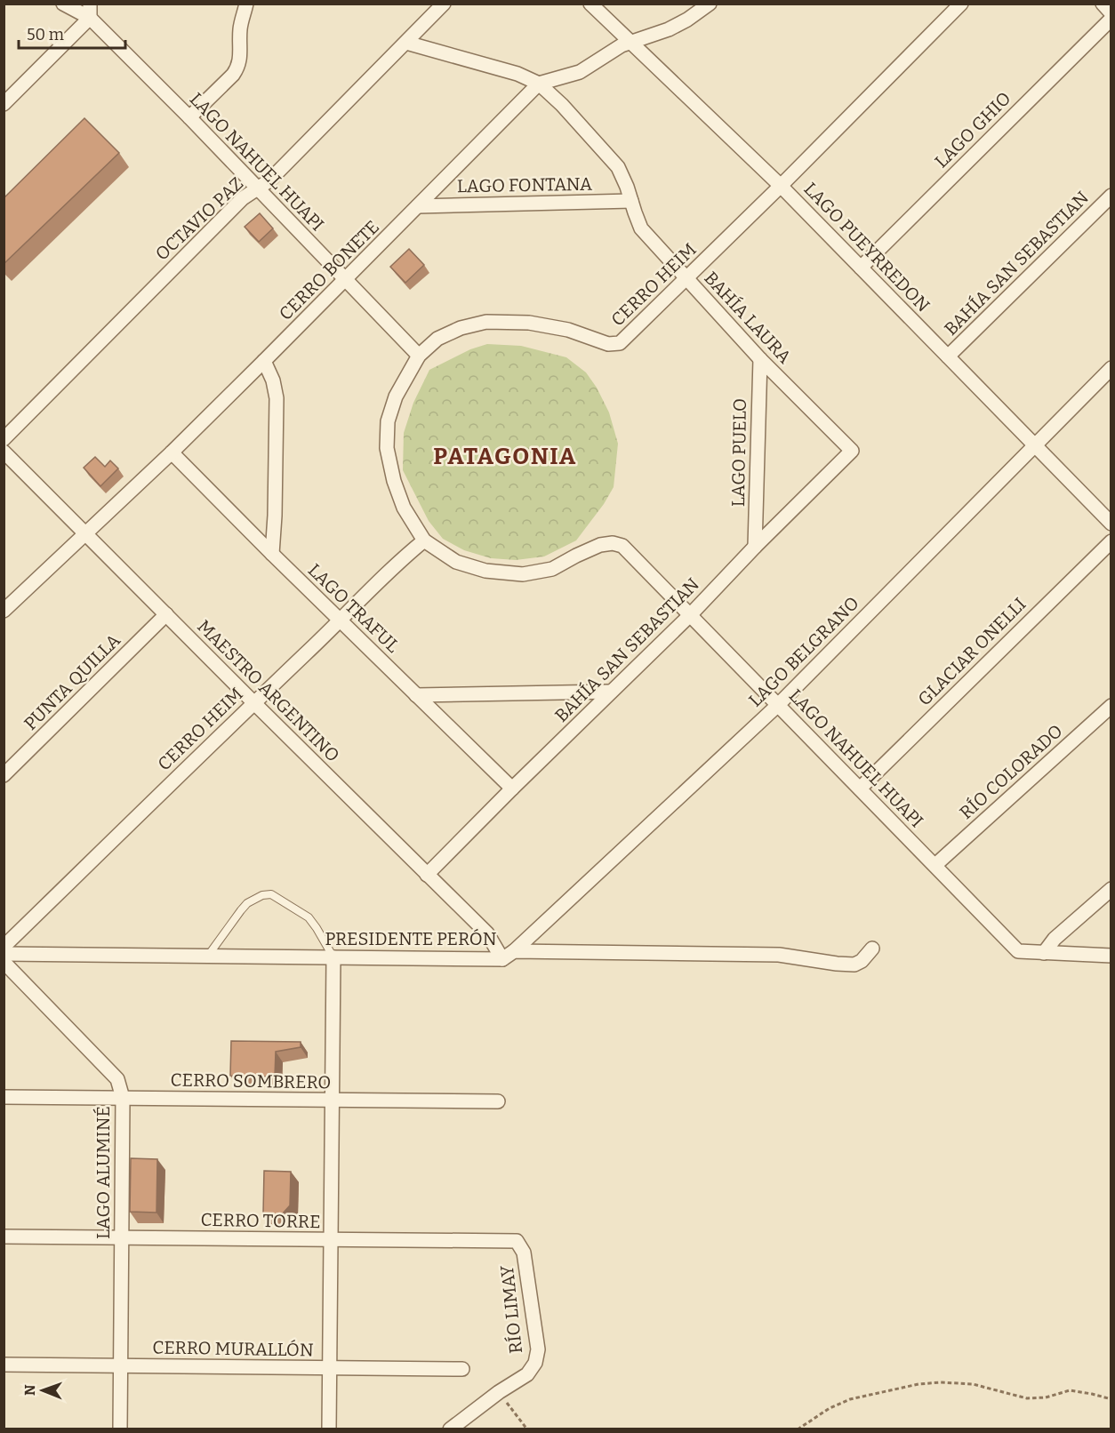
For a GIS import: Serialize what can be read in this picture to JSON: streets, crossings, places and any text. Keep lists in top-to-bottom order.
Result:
{
  "streets": {
    "street": [
      "LAGO GHIO",
      "LAGO NAHUEL HUAPI",
      "LAGO FONTANA",
      "OCTAVIO PAZ",
      "LAGO PUEYRREDON",
      "BAHÍA SAN SEBASTIAN",
      "CERRO BONETE",
      "CERRO HEIM",
      "BAHÍA LAURA",
      "LAGO PUELO",
      "LAGO TRAFUL",
      "LAGO BELGRANO",
      "GLACIAR ONELLI",
      "PUNTA QUILLA",
      "MAESTRO ARGENTINO",
      "RÍO COLORADO",
      "PRESIDENTE PERÓN",
      "CERRO SOMBRERO",
      "LAGO ALUMINÉ",
      "CERRO TORRE",
      "RÍO LIMAY",
      "CERRO MURALLÓN"
    ]
  },
  "crossings": [
    ["LAGO GHIO", "LAGO PUEYRREDON"],
    ["LAGO NAHUEL HUAPI", "OCTAVIO PAZ"],
    ["LAGO NAHUEL HUAPI", "BAHÍA SAN SEBASTIAN"],
    ["LAGO NAHUEL HUAPI", "CERRO BONETE"],
    ["LAGO NAHUEL HUAPI", "CERRO HEIM"],
    ["LAGO NAHUEL HUAPI", "LAGO BELGRANO"],
    ["LAGO NAHUEL HUAPI", "GLACIAR ONELLI"],
    ["LAGO NAHUEL HUAPI", "RÍO COLORADO"],
    ["LAGO FONTANA", "CERRO BONETE"],
    ["LAGO FONTANA", "BAHÍA LAURA"],
    ["OCTAVIO PAZ", "BAHÍA LAURA"],
    ["LAGO PUEYRREDON", "BAHÍA SAN SEBASTIAN"],
    ["LAGO PUEYRREDON", "CERRO BONETE"],
    ["LAGO PUEYRREDON", "CERRO HEIM"],
    ["LAGO PUEYRREDON", "LAGO BELGRANO"],
    ["BAHÍA SAN SEBASTIAN", "BAHÍA LAURA"],
    ["BAHÍA SAN SEBASTIAN", "LAGO PUELO"],
    ["BAHÍA SAN SEBASTIAN", "LAGO TRAFUL"],
    ["BAHÍA SAN SEBASTIAN", "MAESTRO ARGENTINO"],
    ["CERRO BONETE", "BAHÍA LAURA"],
    ["CERRO BONETE", "LAGO TRAFUL"],
    ["CERRO BONETE", "MAESTRO ARGENTINO"],
    ["CERRO HEIM", "BAHÍA LAURA"],
    ["CERRO HEIM", "LAGO TRAFUL"],
    ["CERRO HEIM", "MAESTRO ARGENTINO"],
    ["BAHÍA LAURA", "LAGO PUELO"],
    ["LAGO BELGRANO", "MAESTRO ARGENTINO"],
    ["LAGO BELGRANO", "PRESIDENTE PERÓN"],
    ["PUNTA QUILLA", "MAESTRO ARGENTINO"],
    ["MAESTRO ARGENTINO", "PRESIDENTE PERÓN"],
    ["CERRO SOMBRERO", "LAGO ALUMINÉ"],
    ["LAGO ALUMINÉ", "CERRO TORRE"],
    ["LAGO ALUMINÉ", "CERRO MURALLÓN"],
    ["CERRO TORRE", "RÍO LIMAY"]
  ],
  "districts": ["PATAGONIA"],
  "scale_bar": "50 m",
  "north": "left"
}
